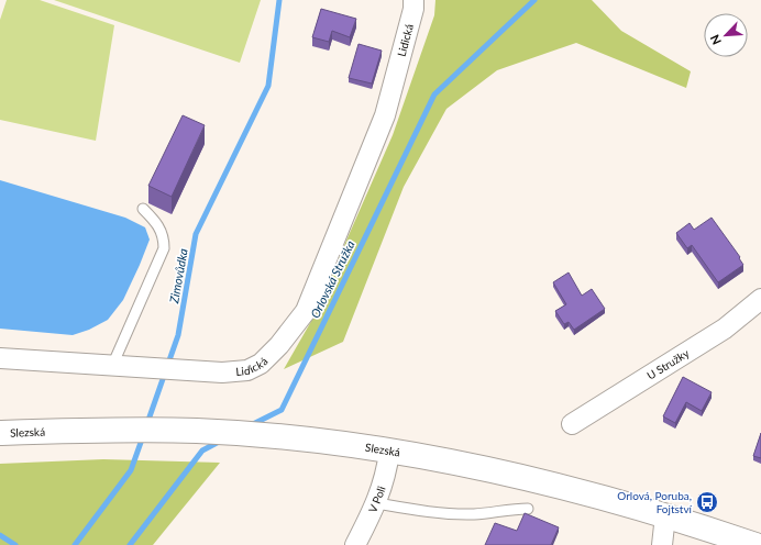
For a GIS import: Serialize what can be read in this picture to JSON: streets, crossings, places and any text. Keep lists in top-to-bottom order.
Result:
{
  "streets": {
    "street": [
      "Lidická",
      "U Stružky",
      "Slezská",
      "V Poli"
    ]
  },
  "crossings": [
    ["Slezská", "V Poli"]
  ],
  "water": ["Zimovůdka", "Orlovská Stružka"],
  "places": {
    "bus stop": ["Orlová, Poruba, Fojtství"]
  },
  "north": "bottom left"
}
